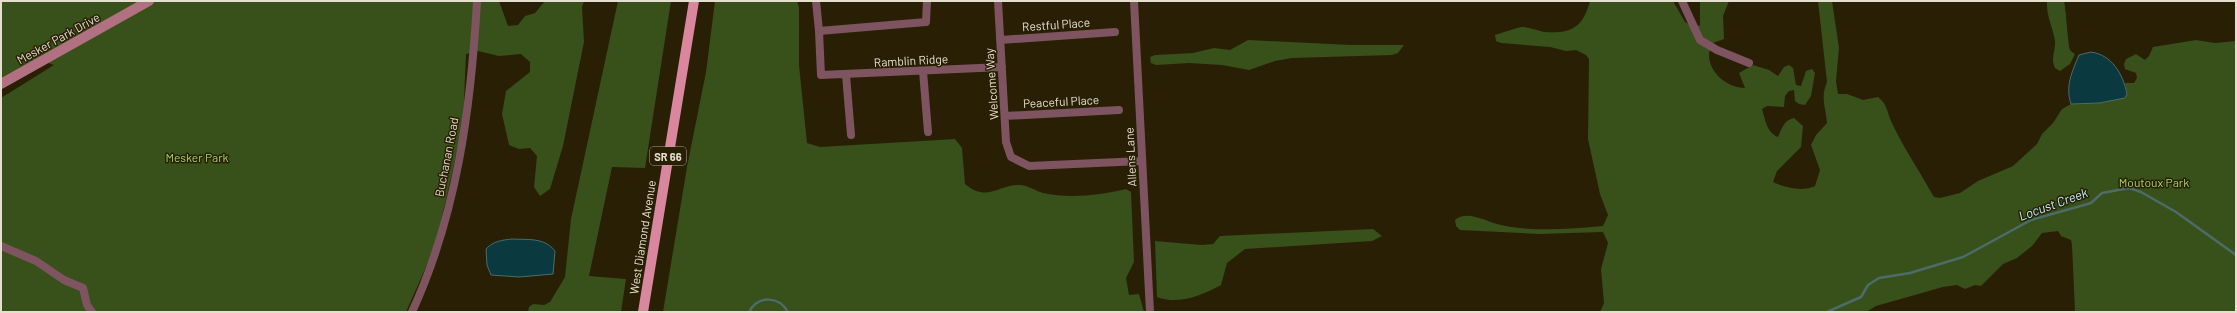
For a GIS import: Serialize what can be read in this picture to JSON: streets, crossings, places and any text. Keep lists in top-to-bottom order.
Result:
{
  "streets": {
    "main road": ["SR 66", "West Diamond Avenue"],
    "street": [
      "Restful Place",
      "Mesker Park Drive",
      "Ramblin Ridge",
      "Welcome Way",
      "Peaceful Place",
      "Buchanan Road",
      "Allens Lane"
    ]
  },
  "crossings": [
    ["Restful Place", "Welcome Way"],
    ["Ramblin Ridge", "Welcome Way"],
    ["Welcome Way", "Peaceful Place"],
    ["Welcome Way", "Allens Lane"]
  ],
  "water": ["Locust Creek"],
  "parks": ["Mesker Park", "Moutoux Park"]
}
